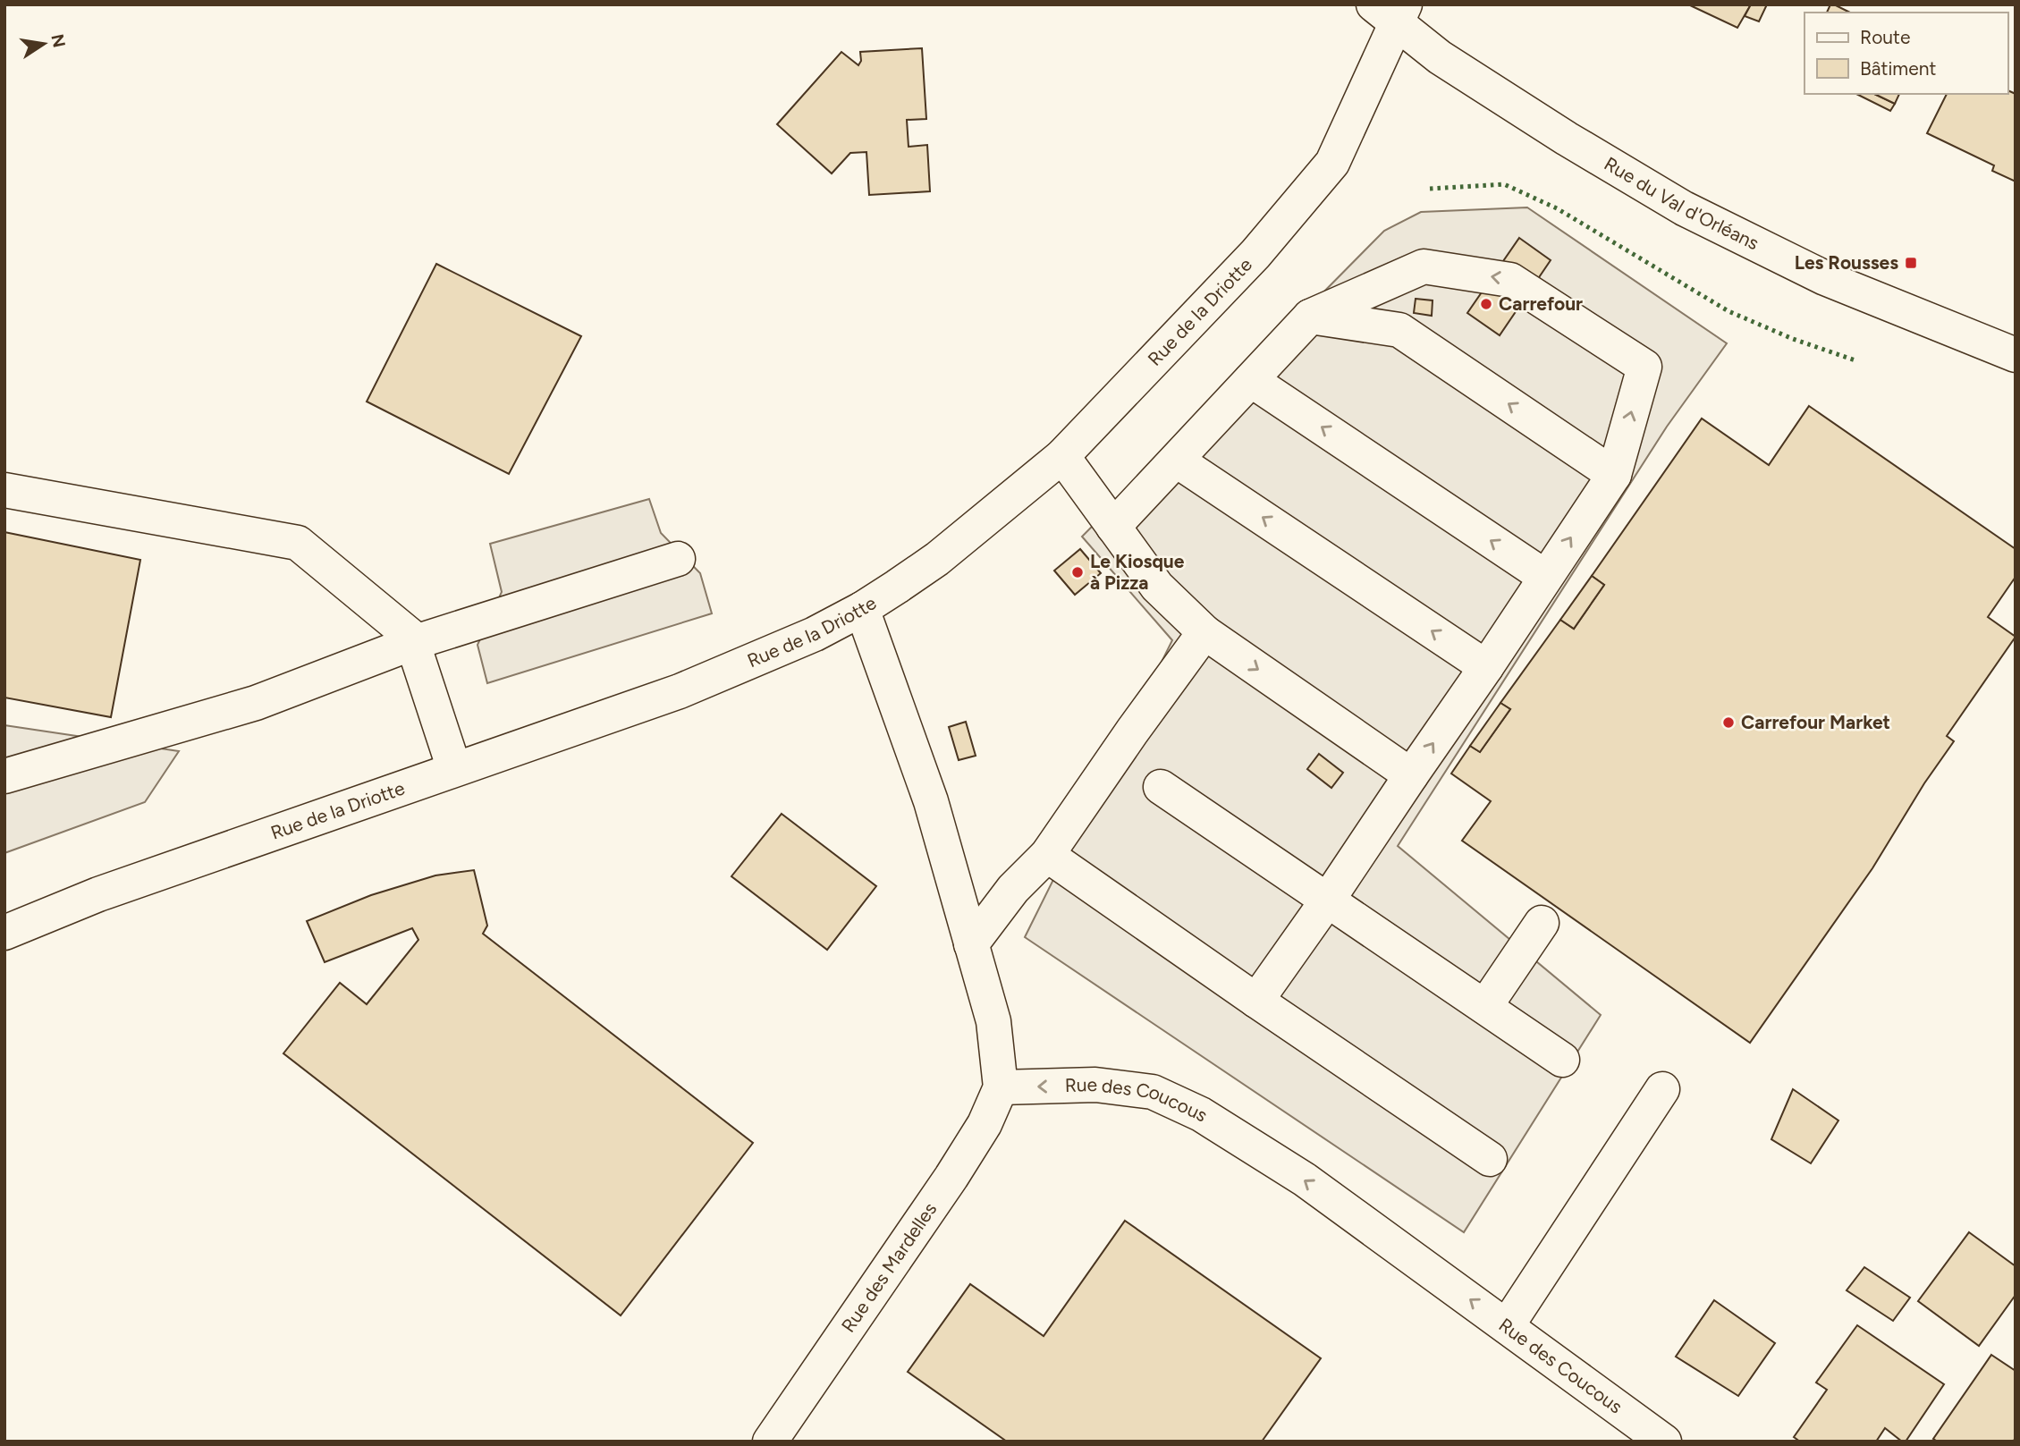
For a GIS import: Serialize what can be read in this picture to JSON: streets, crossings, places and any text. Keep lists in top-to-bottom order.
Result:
{
  "streets": {
    "street": [
      "Rue du Val d'Orléans",
      "Rue de la Driotte",
      "Rue des Coucous",
      "Rue des Mardelles"
    ]
  },
  "crossings": [
    ["Rue du Val d'Orléans", "Rue de la Driotte"],
    ["Rue des Coucous", "Rue des Mardelles"]
  ],
  "places": {
    "transit": ["Les Rousses"],
    "other": ["Carrefour", "Le Kiosque à Pizza", "Carrefour Market"]
  },
  "legend": ["Route", "Bâtiment"],
  "north": "right"
}
